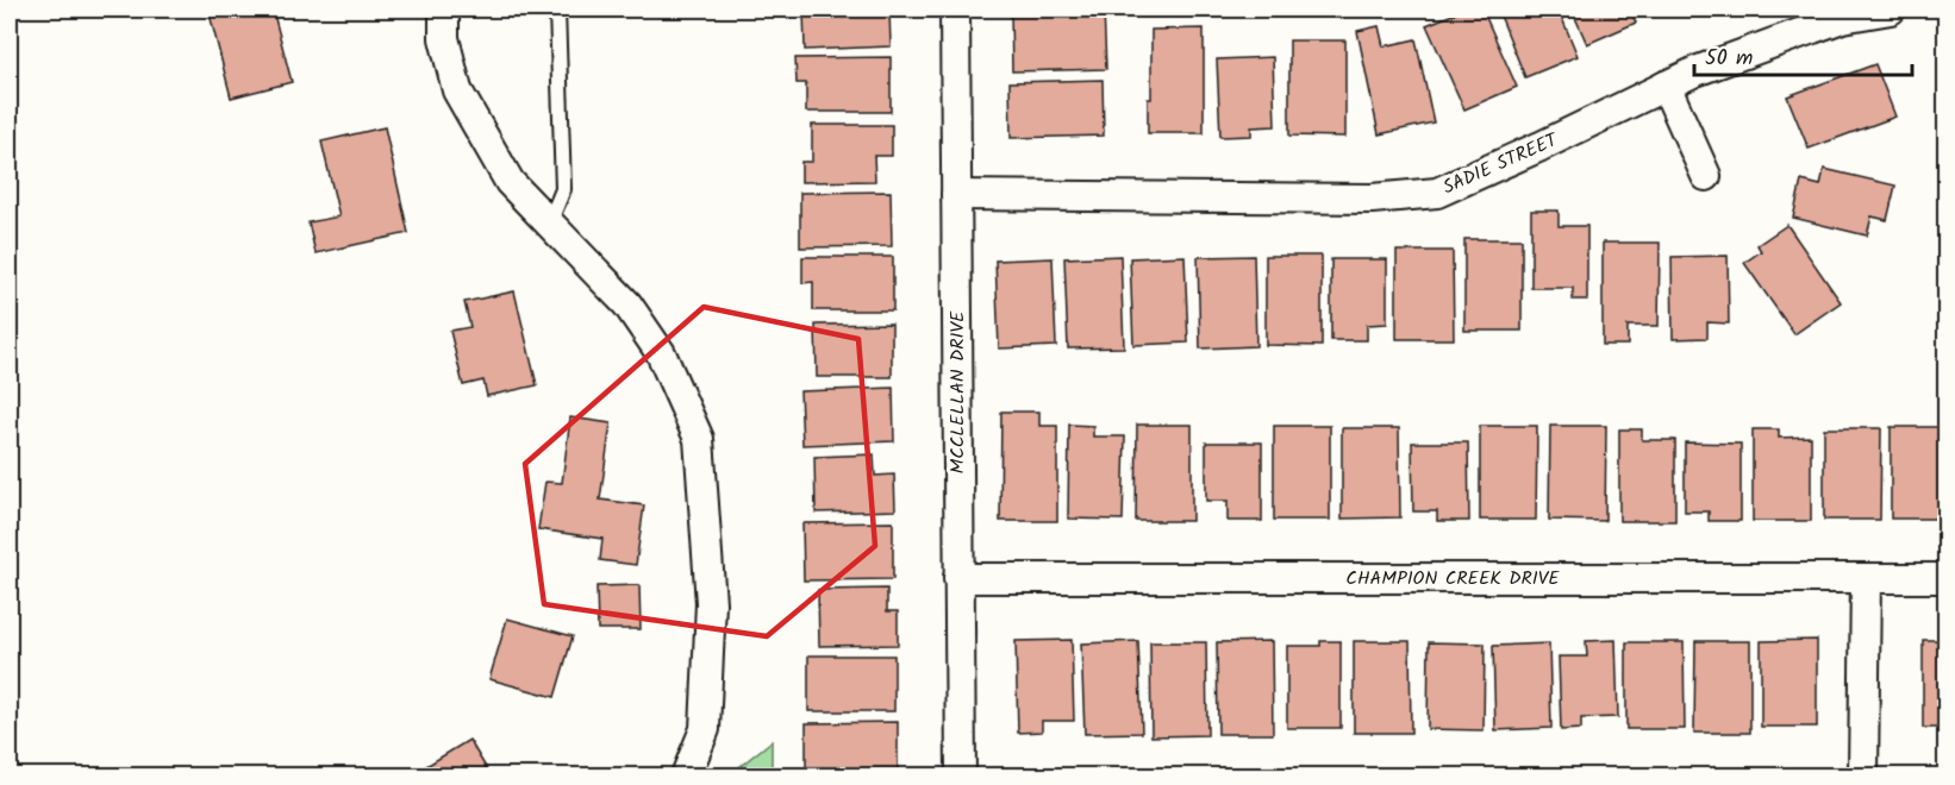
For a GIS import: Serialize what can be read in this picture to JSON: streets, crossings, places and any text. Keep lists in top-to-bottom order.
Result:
{
  "streets": {
    "street": ["SADIE STREET", "MCCLELLAN DRIVE", "CHAMPION CREEK DRIVE"]
  },
  "crossings": [
    ["SADIE STREET", "MCCLELLAN DRIVE"],
    ["MCCLELLAN DRIVE", "CHAMPION CREEK DRIVE"]
  ],
  "scale_bar": "50 m"
}
